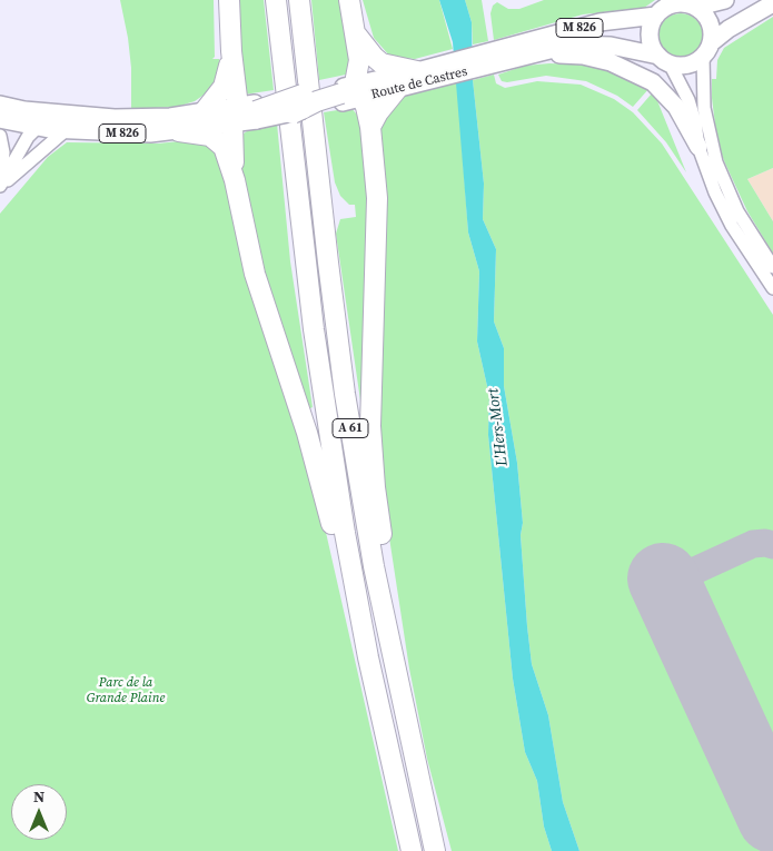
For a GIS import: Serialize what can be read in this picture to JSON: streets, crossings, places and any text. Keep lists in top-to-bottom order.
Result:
{
  "streets": {
    "highway": ["A 61"],
    "main road": ["M 826", "Route de Castres"]
  },
  "water": ["L'Hers-Mort"],
  "parks": ["Parc de la Grande Plaine"],
  "north": "top"
}
